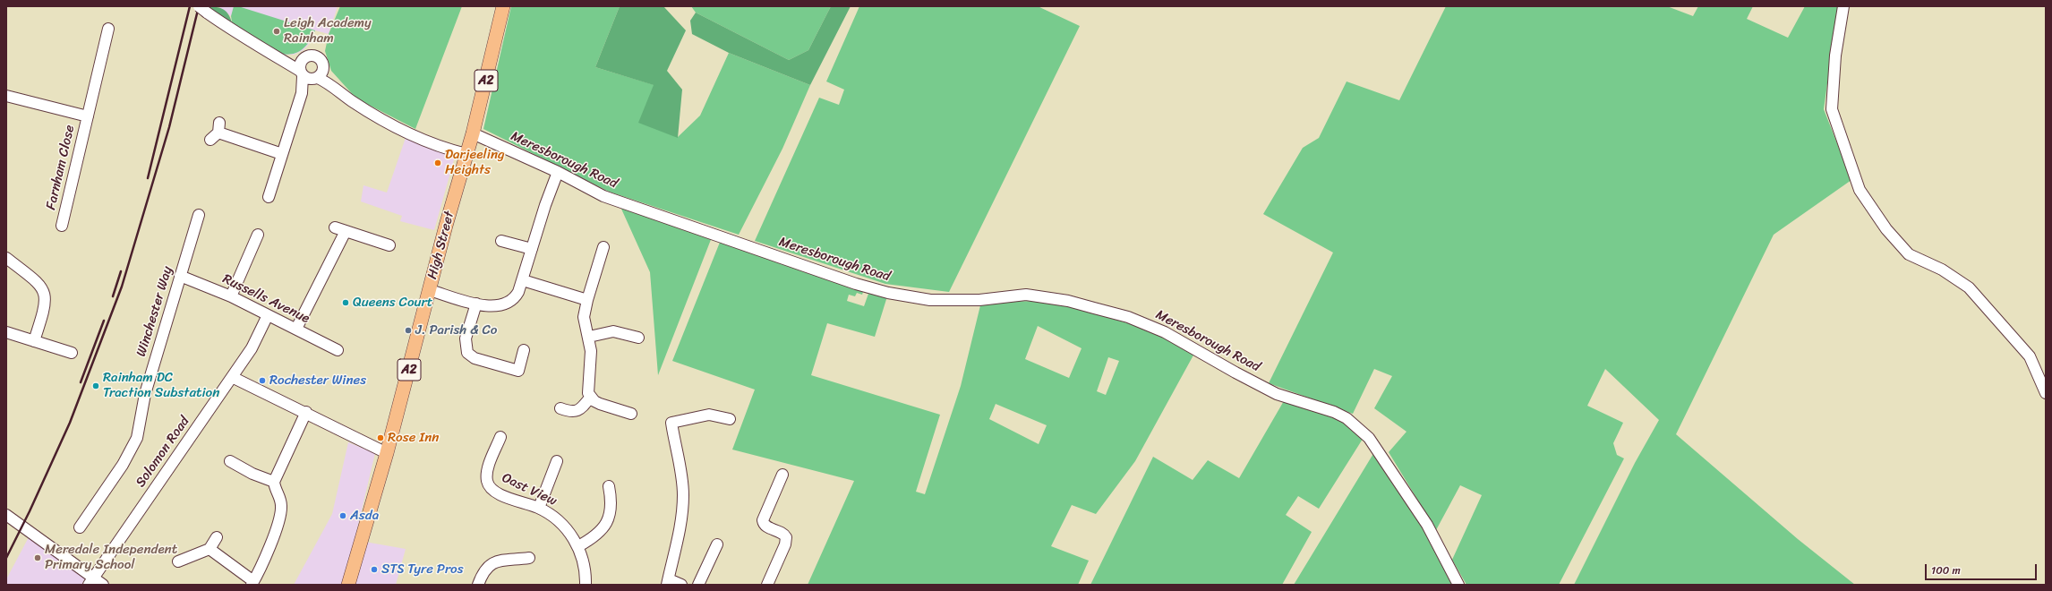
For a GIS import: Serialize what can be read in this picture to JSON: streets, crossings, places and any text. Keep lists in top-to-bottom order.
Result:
{
  "streets": {
    "main road": ["A2", "High Street"],
    "street": [
      "Meresborough Road",
      "Farnham Close",
      "Russells Avenue",
      "Winchester Way",
      "Solomon Road",
      "Oast View"
    ]
  },
  "crossings": [
    ["A2", "Meresborough Road"],
    ["A2", "High Street"],
    ["Russells Avenue", "Winchester Way"],
    ["Russells Avenue", "Solomon Road"]
  ],
  "places": [
    "Leigh Academy Rainham",
    "Darjeeling Heights",
    "Queens Court",
    "J. Parish & Co",
    "Rochester Wines",
    "Rainham DC Traction Substation",
    "Rose Inn",
    "Asda",
    "Meredale Independent Primary School",
    "STS Tyre Pros"
  ],
  "scale_bar": "100 m"
}
